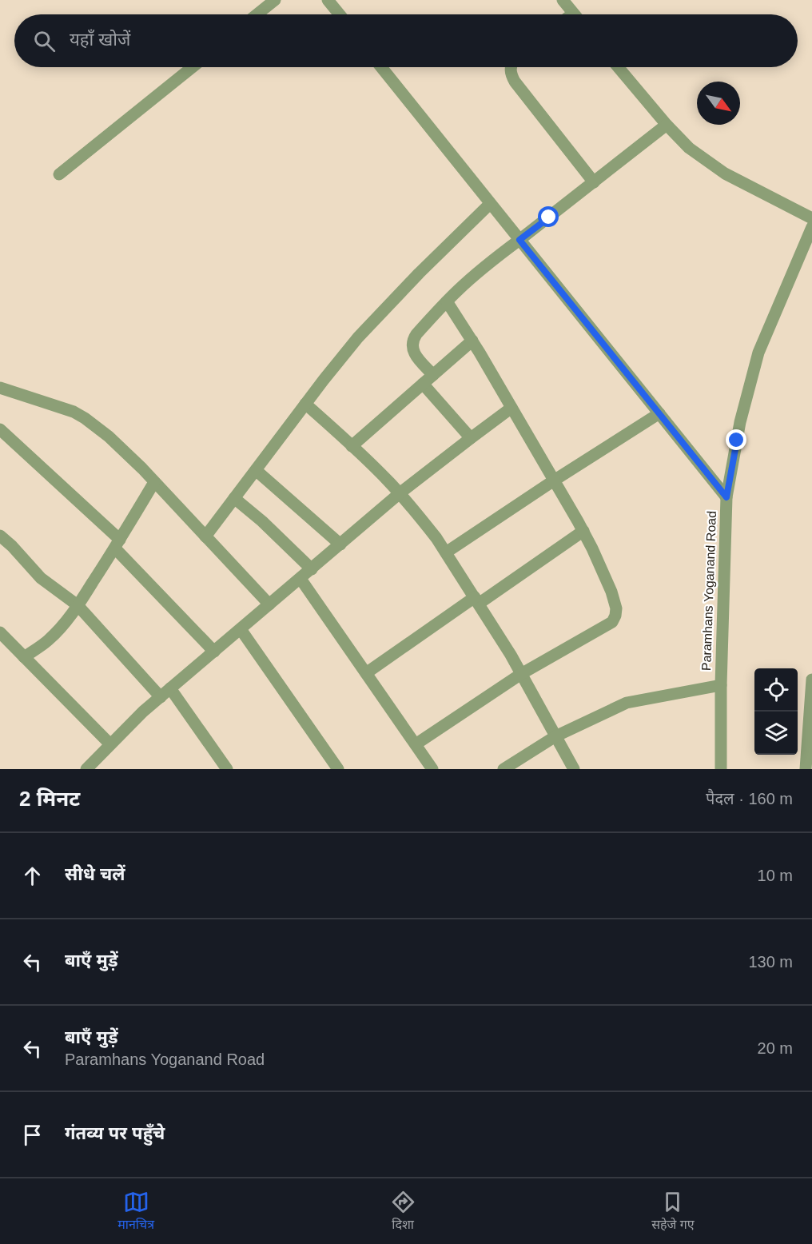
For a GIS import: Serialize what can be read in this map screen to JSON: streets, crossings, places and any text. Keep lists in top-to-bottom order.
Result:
{
  "streets": {
    "street": ["Paramhans Yoganand Road"]
  },
  "north": "bottom right",
  "page": {
    "search": "यहाँ खोजें",
    "heading": ["2 मिनट", "पैदल · 160 m"],
    "list": [
      ["सीधे चलें", "10 m"],
      ["बाएँ मुड़ें", "130 m"],
      ["बाएँ मुड़ें", "Paramhans Yoganand Road", "20 m"],
      "गंतव्य पर पहुँचे"
    ],
    "nav": ["मानचित्र", "दिशा", "सहेजे गए"]
  }
}
